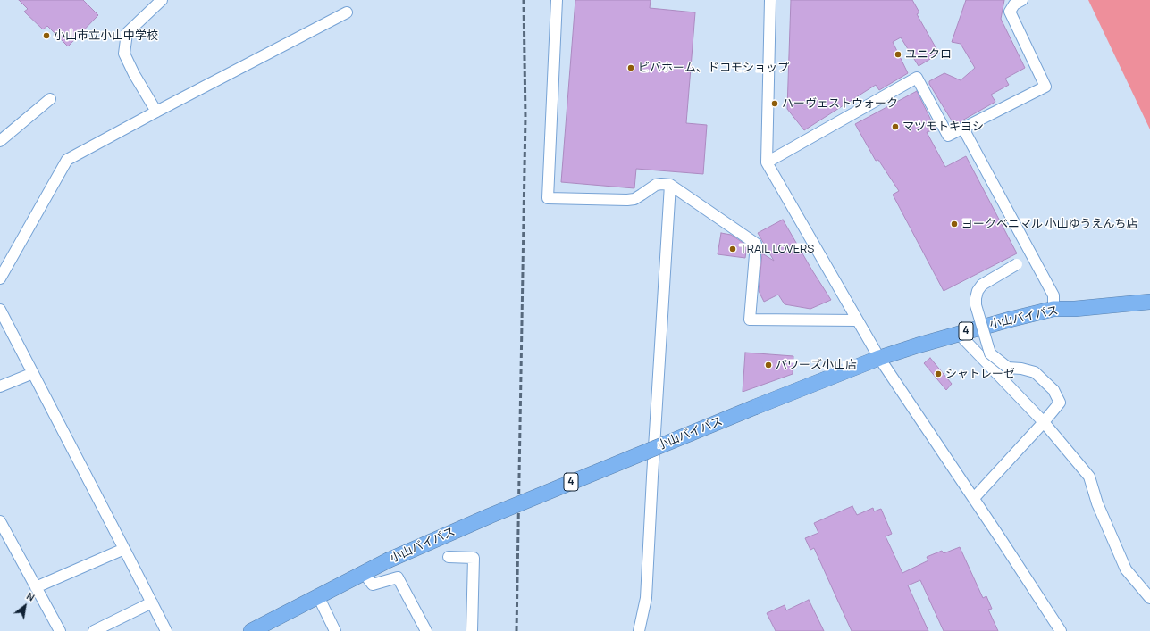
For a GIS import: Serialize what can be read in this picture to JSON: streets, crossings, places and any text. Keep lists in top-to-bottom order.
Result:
{
  "streets": {
    "highway": ["小山バイパス", "4"]
  },
  "places": [
    "小山市立小山中学校",
    "ユニクロ",
    "ビバホーム、ドコモショップ",
    "ハーヴェストウォーク",
    "マツモトキヨシ",
    "ヨークベニマル 小山ゆうえんち店",
    "TRAIL LOVERS",
    "パワーズ小山店",
    "シャトレーゼ"
  ],
  "north": "top right"
}
